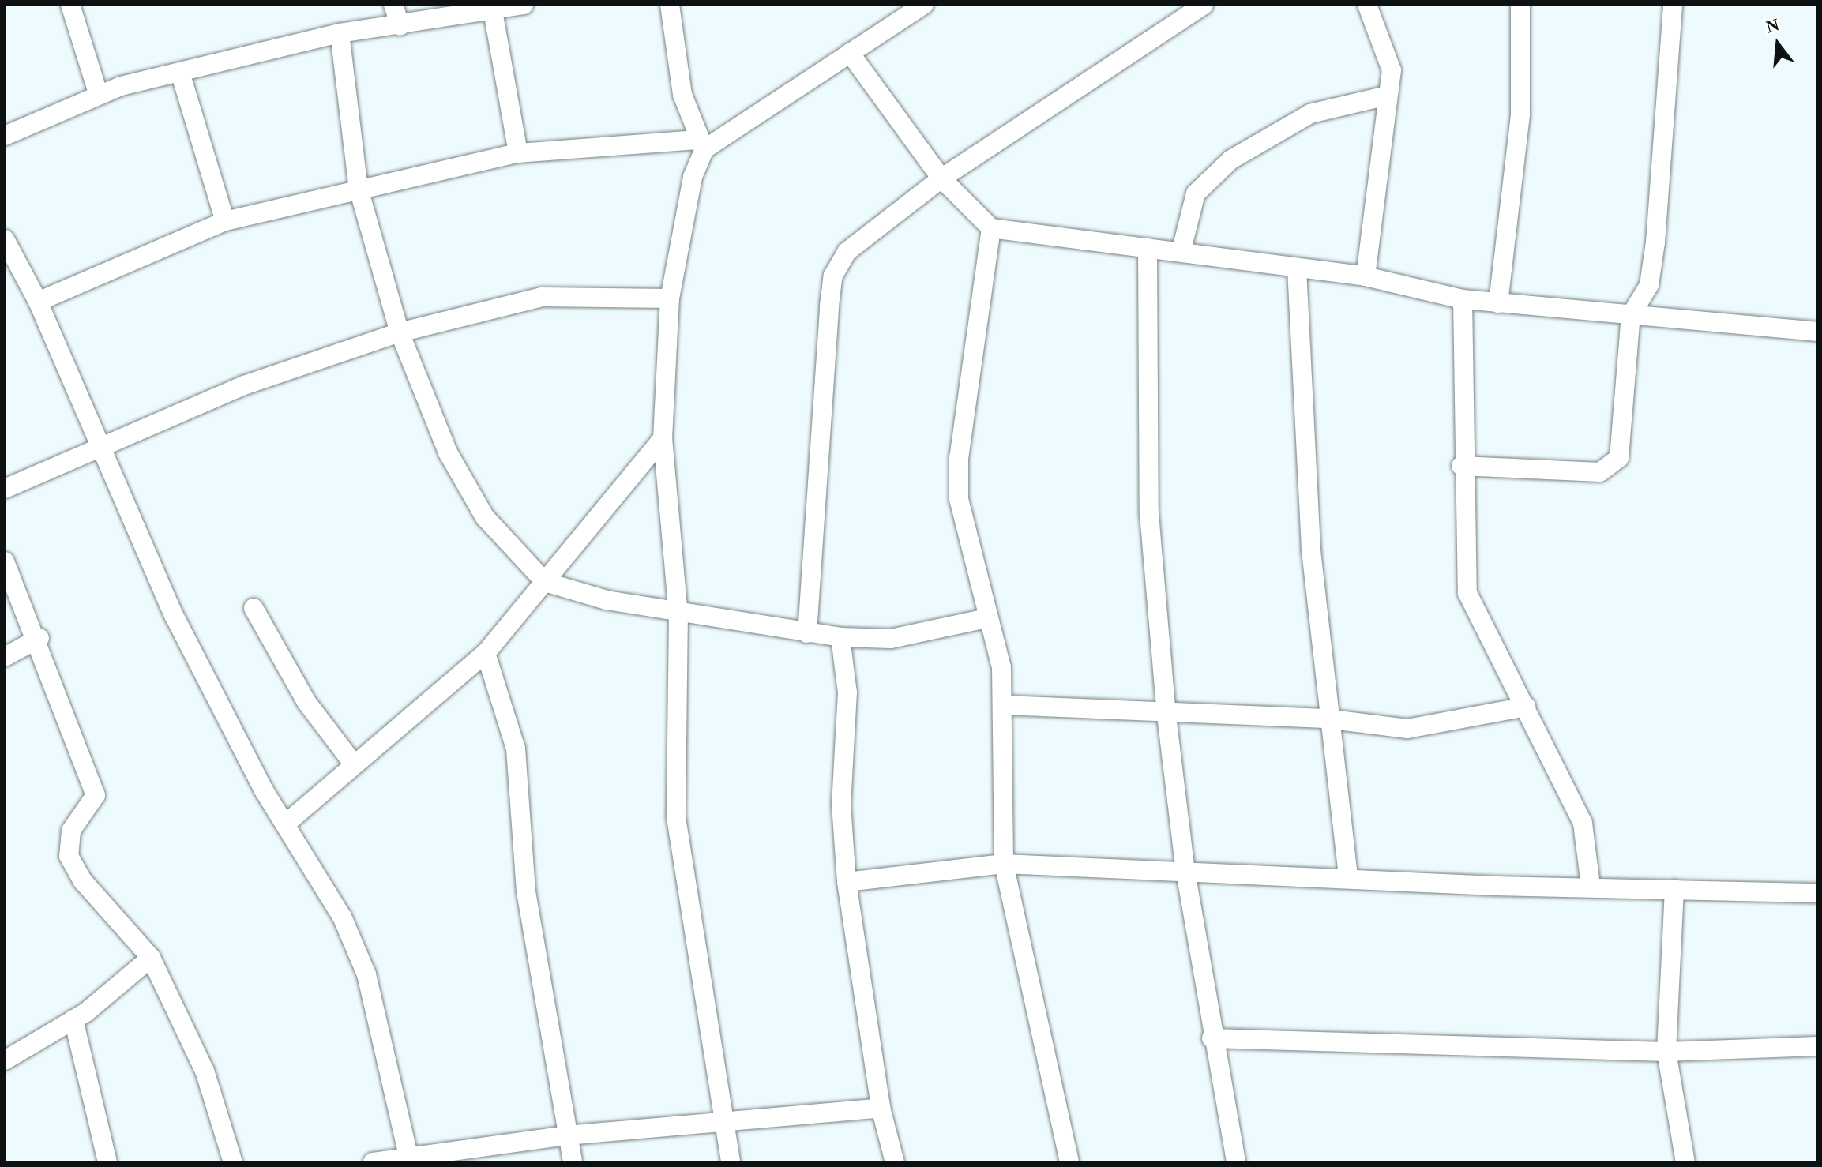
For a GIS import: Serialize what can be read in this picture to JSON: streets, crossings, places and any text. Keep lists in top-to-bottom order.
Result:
{
  "north": "top"
}
